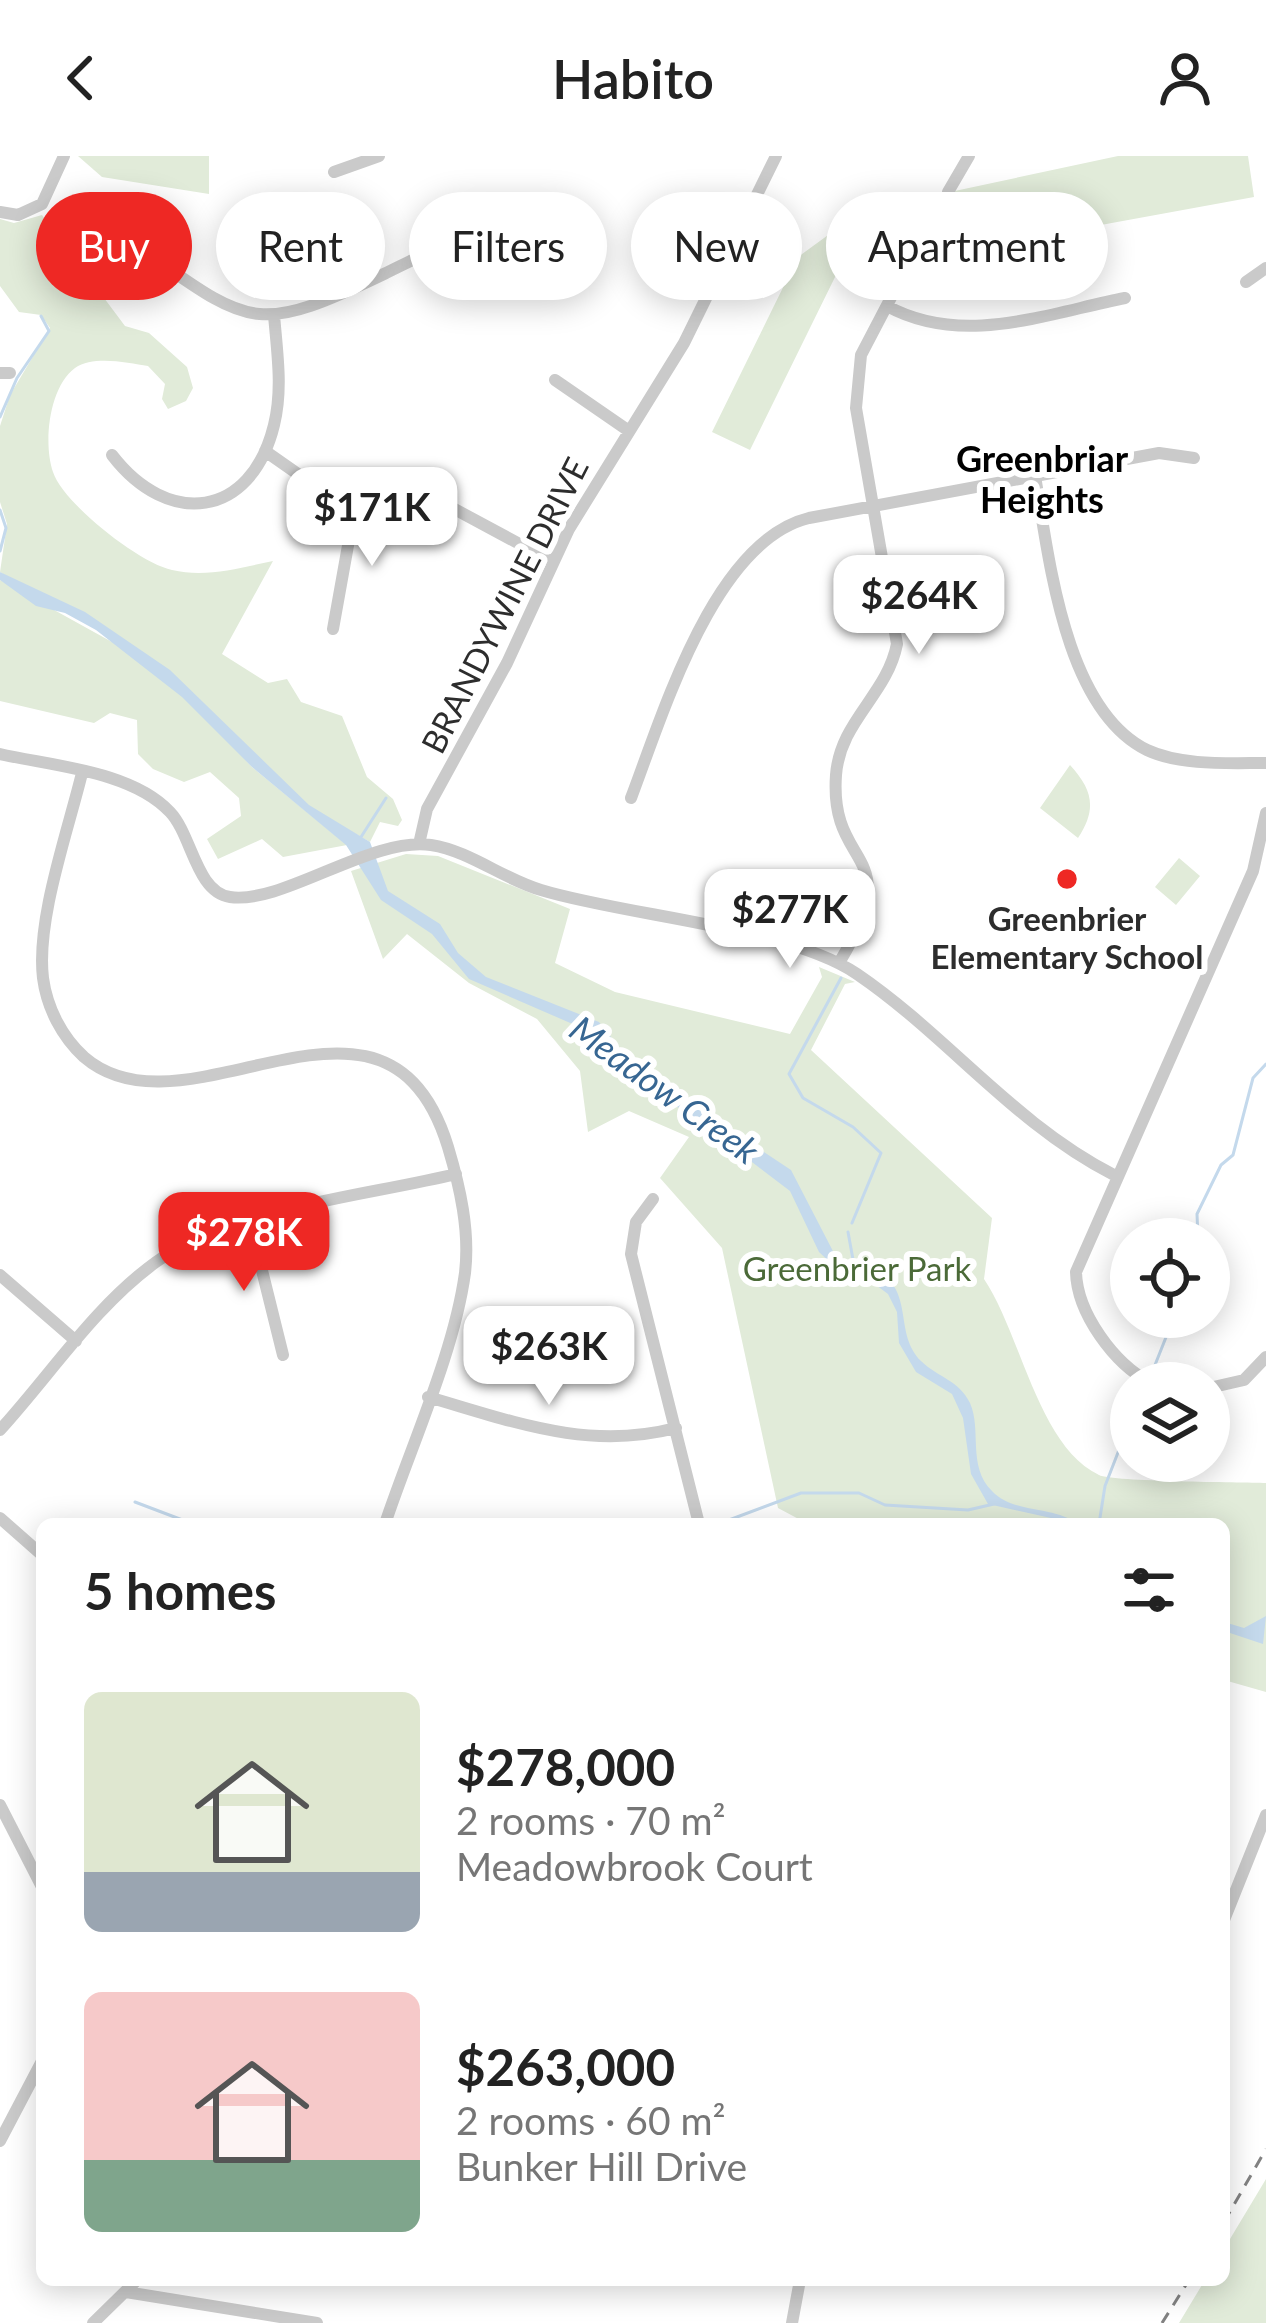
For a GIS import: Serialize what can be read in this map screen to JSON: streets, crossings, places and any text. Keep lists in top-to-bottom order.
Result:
{
  "streets": {
    "street": ["BRANDYWINE DRIVE"]
  },
  "districts": ["Greenbriar Heights"],
  "water": ["Meadow Creek"],
  "parks": ["Greenbrier Park"],
  "places": ["Greenbrier Elementary School"],
  "page": {
    "header": "Habito",
    "chip": [
      "Buy",
      "Rent",
      "Filters",
      "New",
      "Apartment"
    ],
    "price": [
      "$171K",
      "$264K",
      "$277K",
      "$278K",
      "$263K"
    ],
    "heading": "5 homes",
    "list": [
      {
        "name": "$278,000",
        "note": "2 rooms · 70 m² · Meadowbrook Court"
      },
      {
        "name": "$263,000",
        "note": "2 rooms · 60 m² · Bunker Hill Drive"
      }
    ]
  }
}
